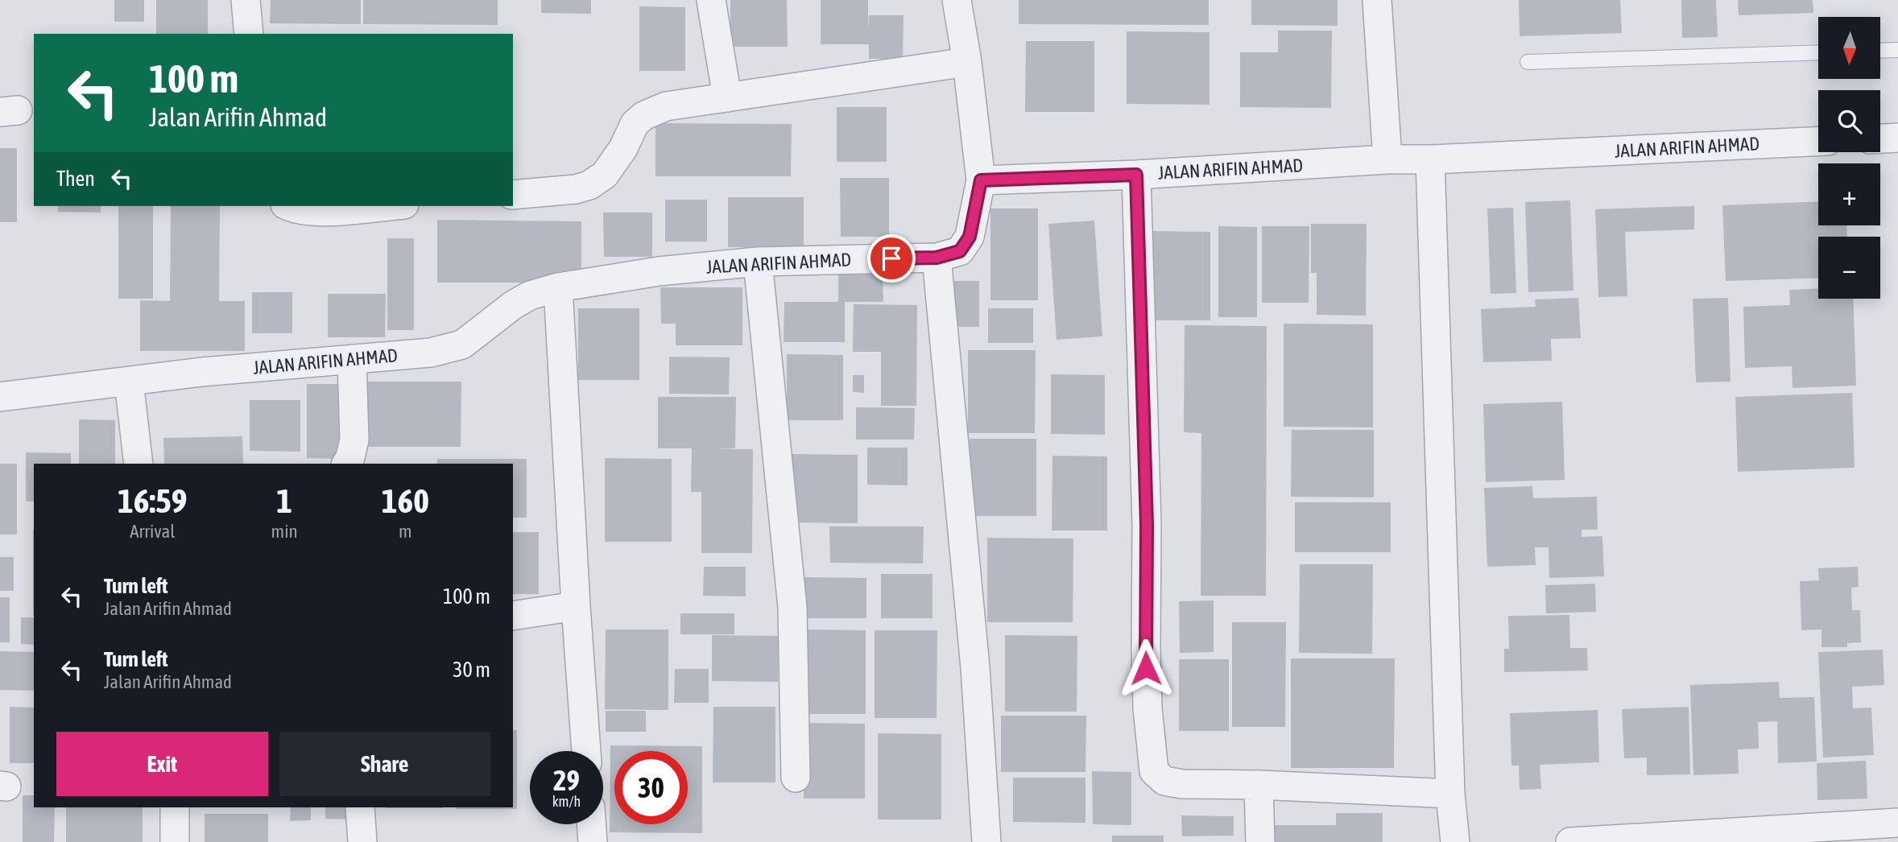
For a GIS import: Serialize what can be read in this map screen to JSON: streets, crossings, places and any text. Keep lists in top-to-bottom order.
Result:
{
  "streets": {
    "street": ["JALAN ARIFIN AHMAD"]
  },
  "north": "bottom",
  "page": {
    "map_buttons": ["+", "−"],
    "turn": ["100 m", "Jalan Arifin Ahmad"],
    "then": "Then",
    "eta": [
      "16:59",
      "Arrival",
      "1",
      "min",
      "160",
      "m"
    ],
    "list": [
      {
        "name": "Turn left",
        "note": "Jalan Arifin Ahmad",
        "value": "100 m"
      },
      {
        "name": "Turn left",
        "note": "Jalan Arifin Ahmad",
        "value": "30 m"
      }
    ],
    "buttons": ["Exit", "Share"],
    "speed": "29 km/h",
    "limit": "30"
  }
}
